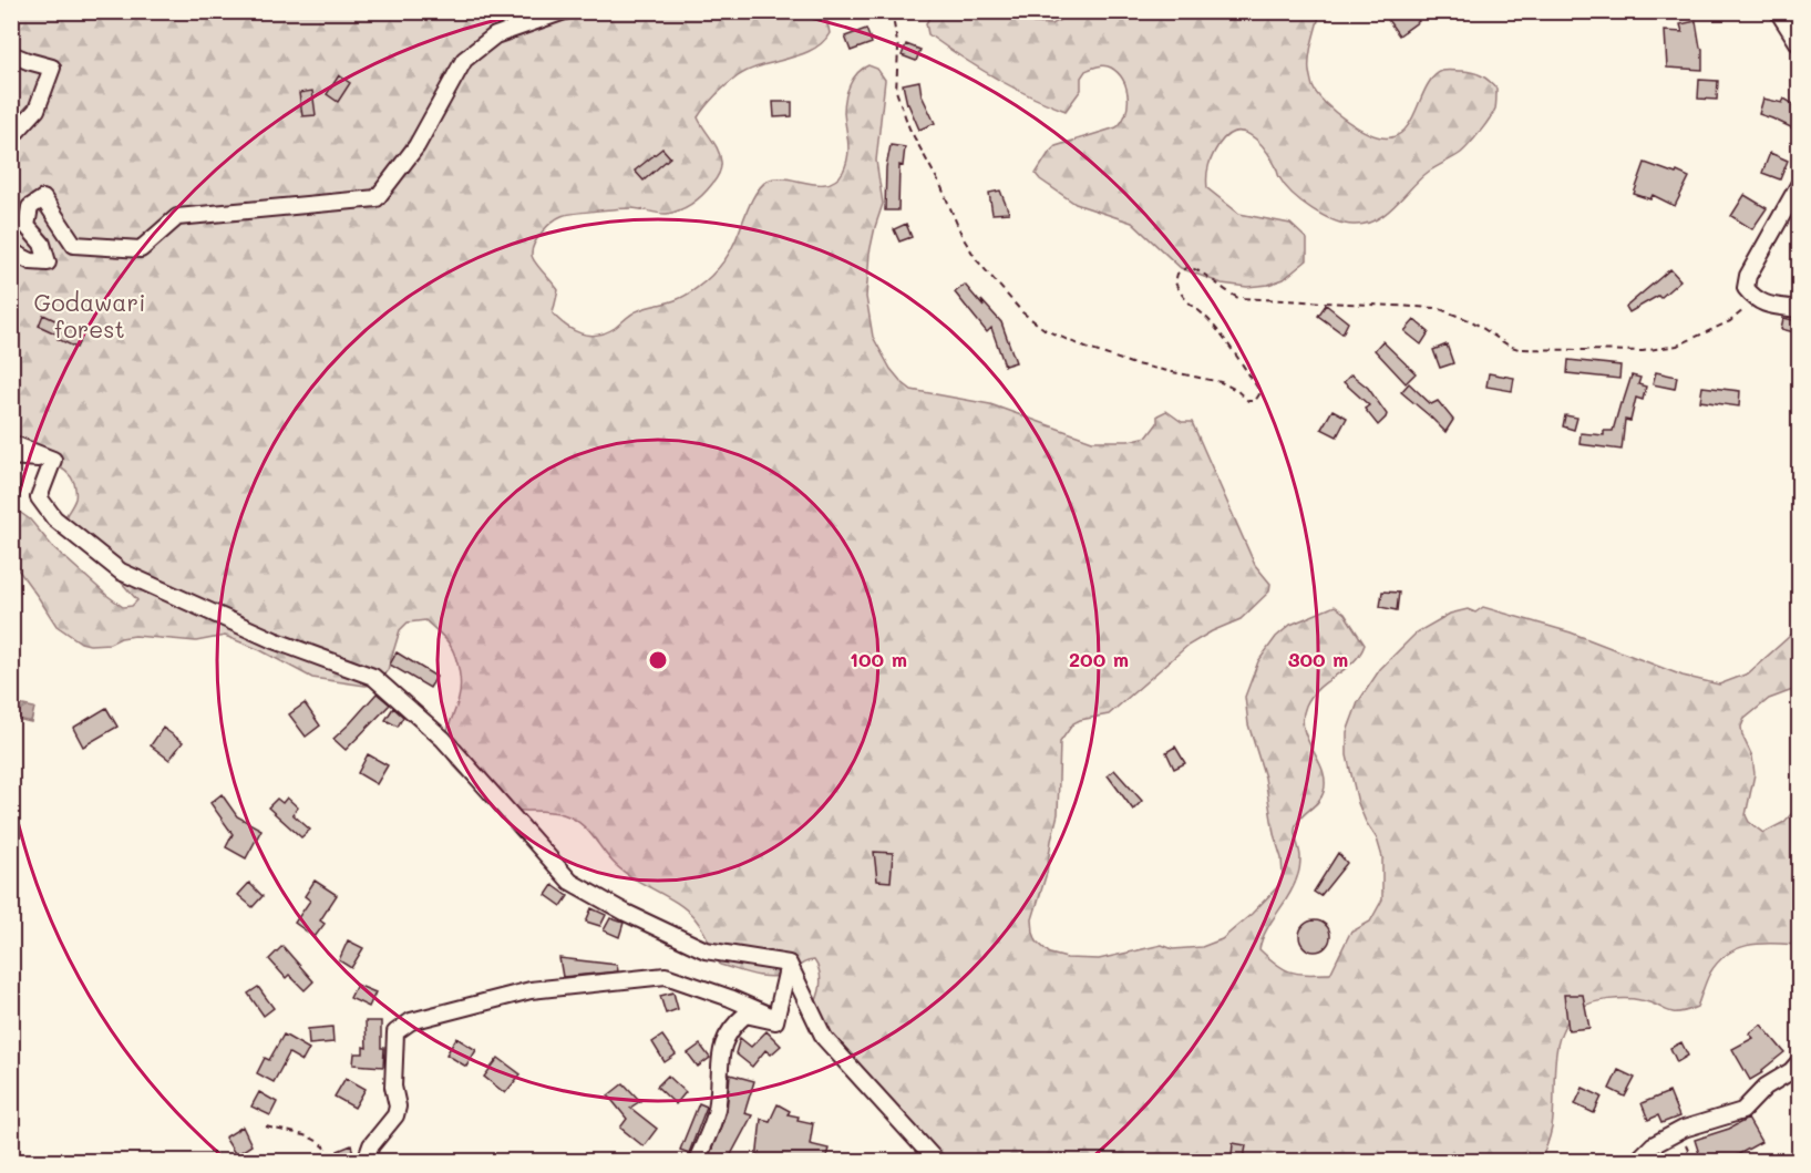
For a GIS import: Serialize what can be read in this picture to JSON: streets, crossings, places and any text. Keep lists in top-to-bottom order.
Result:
{
  "parks": ["Godawari forest"],
  "rings": ["100 m", "200 m", "300 m"]
}
